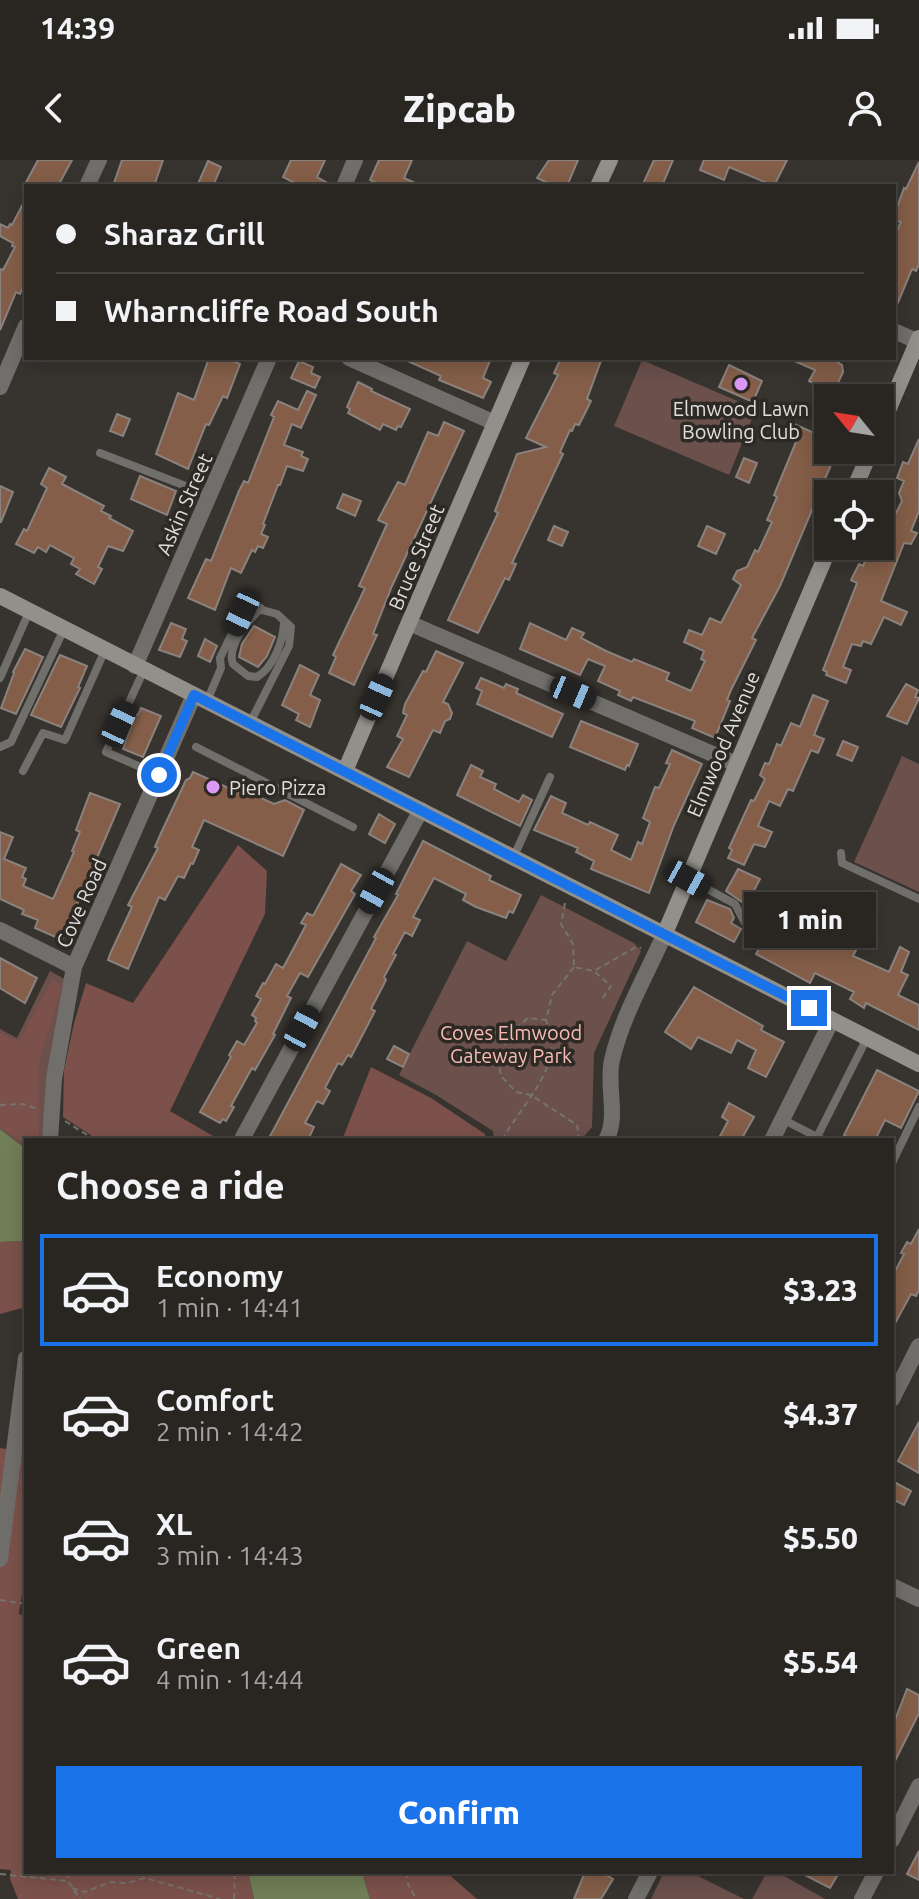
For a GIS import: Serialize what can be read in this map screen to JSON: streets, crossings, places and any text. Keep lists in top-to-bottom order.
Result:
{
  "streets": {
    "street": [
      "Askin Street",
      "Bruce Street",
      "Elmwood Avenue",
      "Cove Road"
    ]
  },
  "parks": ["Coves Elmwood Gateway Park"],
  "places": ["Elmwood Lawn Bowling Club", "Piero Pizza"],
  "north": "top left",
  "page": {
    "status": "14:39",
    "header": "Zipcab",
    "banner": ["Sharaz Grill", "Wharncliffe Road South"],
    "bubble": "1 min",
    "heading": "Choose a ride",
    "list": [
      {
        "name": "Economy",
        "note": "1 min · 14:41",
        "value": "$3.23"
      },
      {
        "name": "Comfort",
        "note": "2 min · 14:42",
        "value": "$4.37"
      },
      {
        "name": "XL",
        "note": "3 min · 14:43",
        "value": "$5.50"
      },
      {
        "name": "Green",
        "note": "4 min · 14:44",
        "value": "$5.54"
      }
    ],
    "buttons": "Confirm"
  }
}
